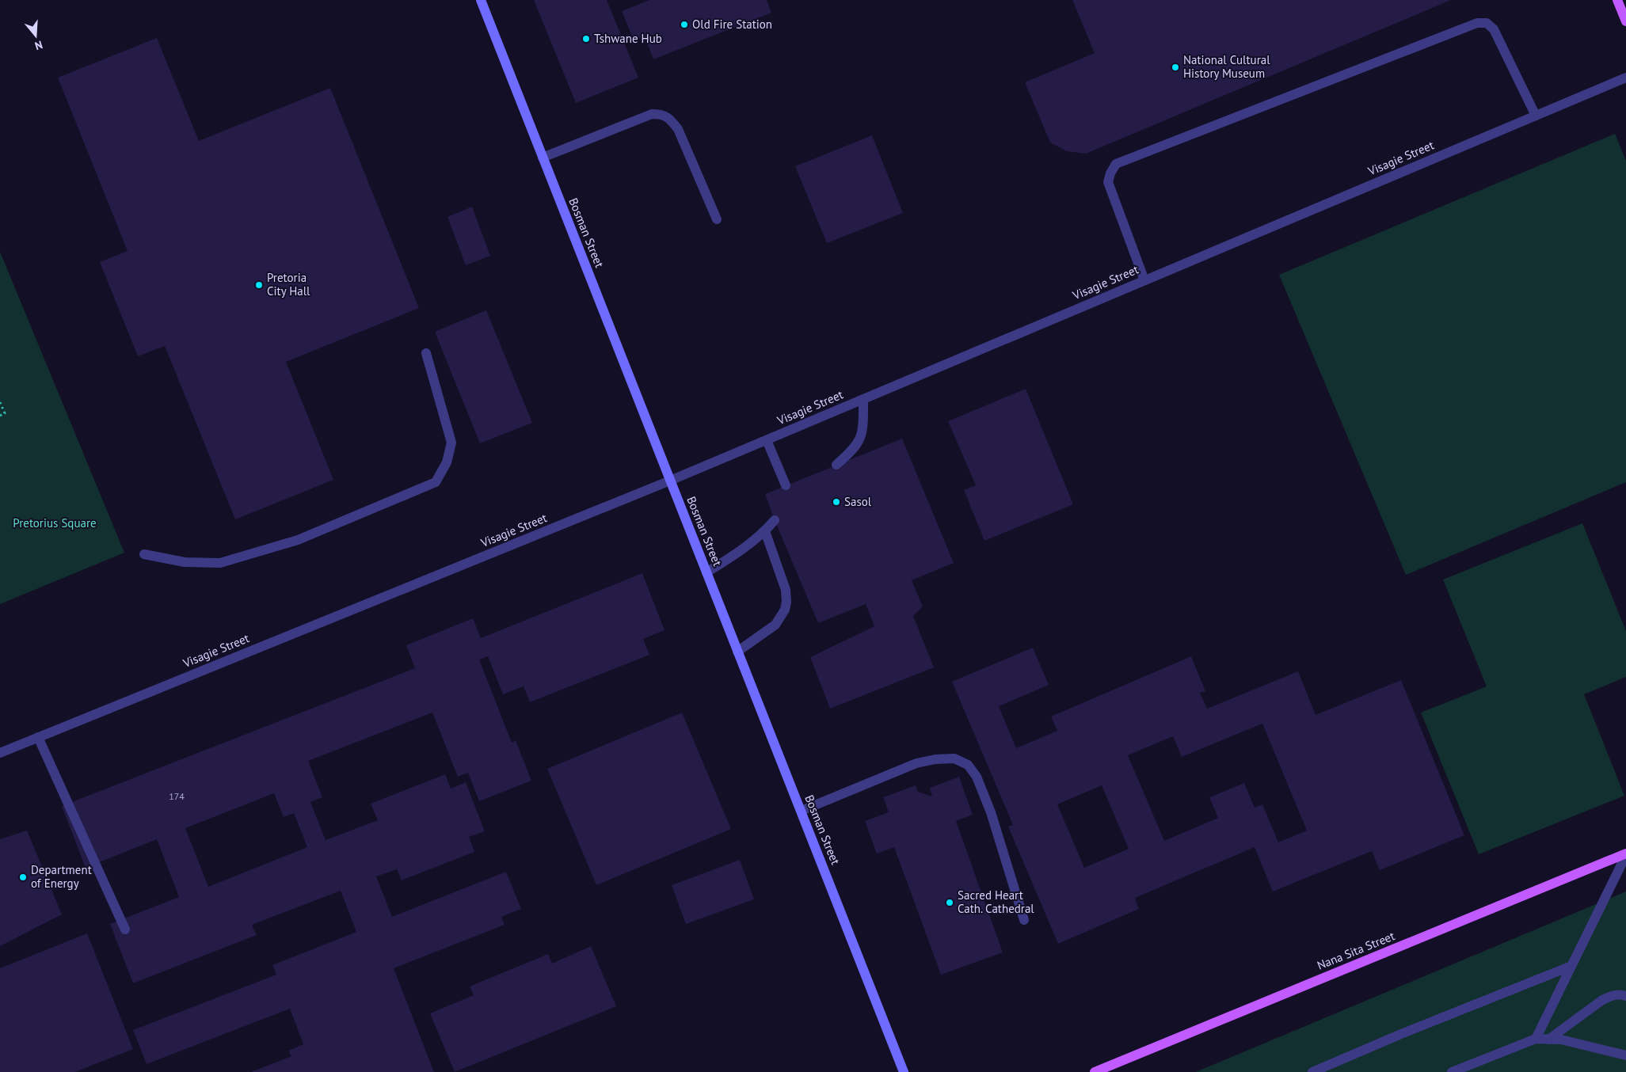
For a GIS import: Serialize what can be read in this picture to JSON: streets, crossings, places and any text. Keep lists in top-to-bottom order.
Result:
{
  "streets": {
    "main road": ["Bosman Street", "Nana Sita Street"],
    "street": ["Visagie Street"]
  },
  "crossings": [
    ["Visagie Street", "Bosman Street"]
  ],
  "parks": ["Pretorius Square"],
  "places": [
    "Old Fire Station",
    "Tshwane Hub",
    "National Cultural History Museum",
    "Pretoria City Hall",
    "Sasol",
    "Department of Energy",
    "Sacred Heart Cath. Cathedral"
  ],
  "house_numbers": ["174"],
  "north": "bottom"
}
